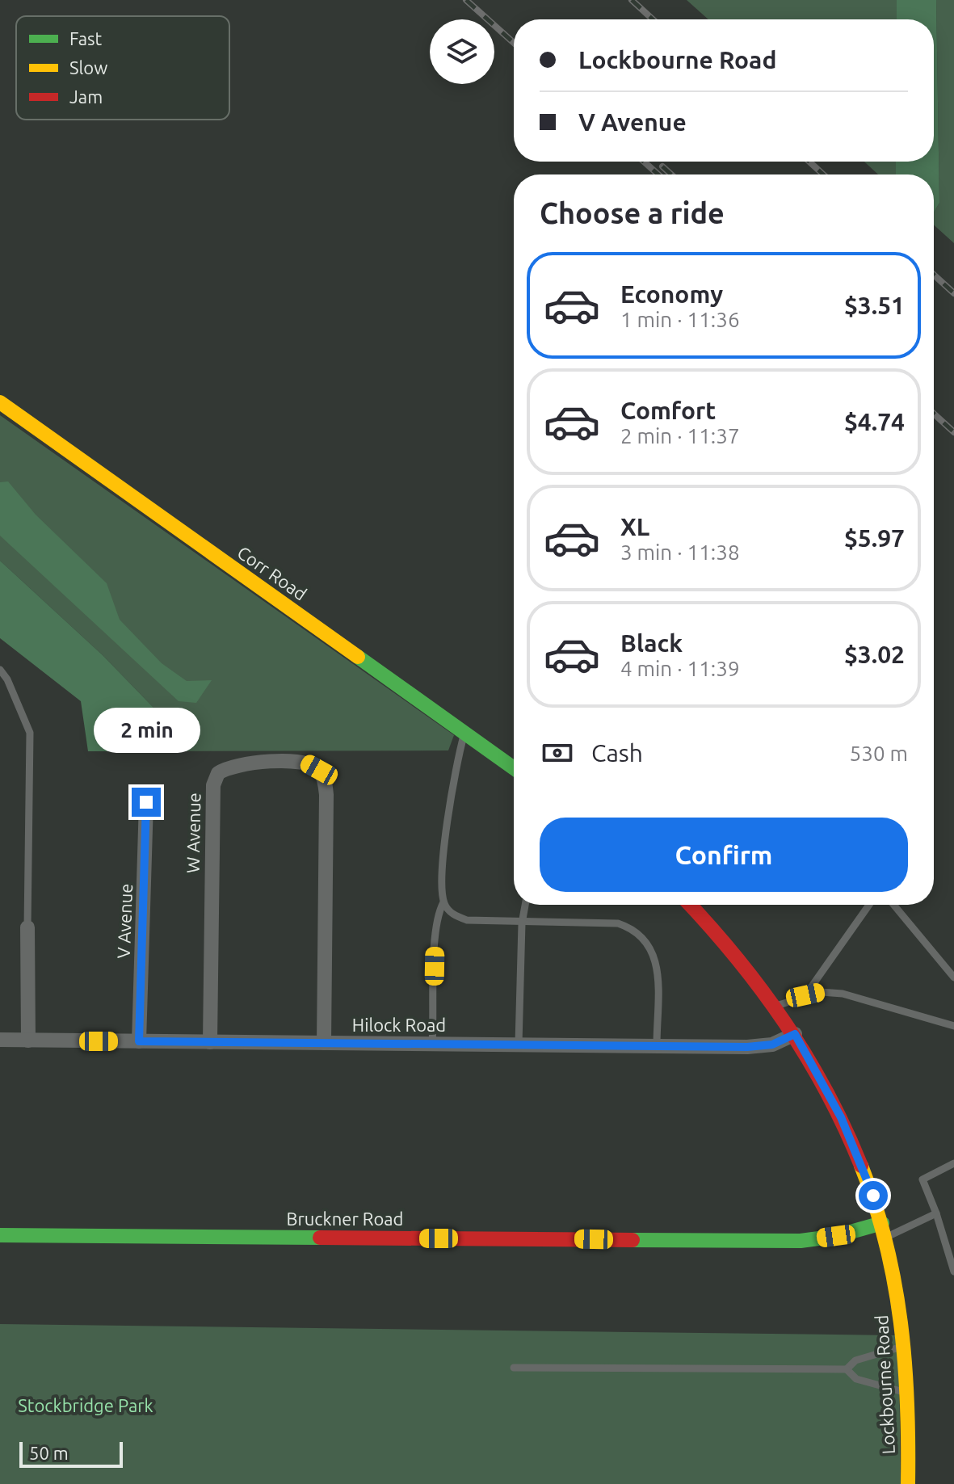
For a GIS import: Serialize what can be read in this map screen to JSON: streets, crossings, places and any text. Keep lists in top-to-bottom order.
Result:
{
  "streets": {
    "street": [
      "Corr Road",
      "W Avenue",
      "V Avenue",
      "Hilock Road",
      "Bruckner Road",
      "Lockbourne Road"
    ]
  },
  "crossings": [
    ["W Avenue", "Hilock Road"],
    ["V Avenue", "Hilock Road"],
    ["Hilock Road", "Lockbourne Road"],
    ["Bruckner Road", "Lockbourne Road"]
  ],
  "parks": ["Stockbridge Park"],
  "legend": ["Fast", "Slow", "Jam"],
  "scale_bar": "50 m",
  "page": {
    "banner": ["Lockbourne Road", "V Avenue"],
    "heading": "Choose a ride",
    "list": [
      {
        "name": "Economy",
        "note": "1 min · 11:36",
        "value": "$3.51"
      },
      {
        "name": "Comfort",
        "note": "2 min · 11:37",
        "value": "$4.74"
      },
      {
        "name": "XL",
        "note": "3 min · 11:38",
        "value": "$5.97"
      },
      {
        "name": "Black",
        "note": "4 min · 11:39",
        "value": "$3.02"
      }
    ],
    "bubble": "2 min",
    "pay": ["Cash", "530 m"],
    "buttons": "Confirm",
    "scale": "50 m"
  }
}
